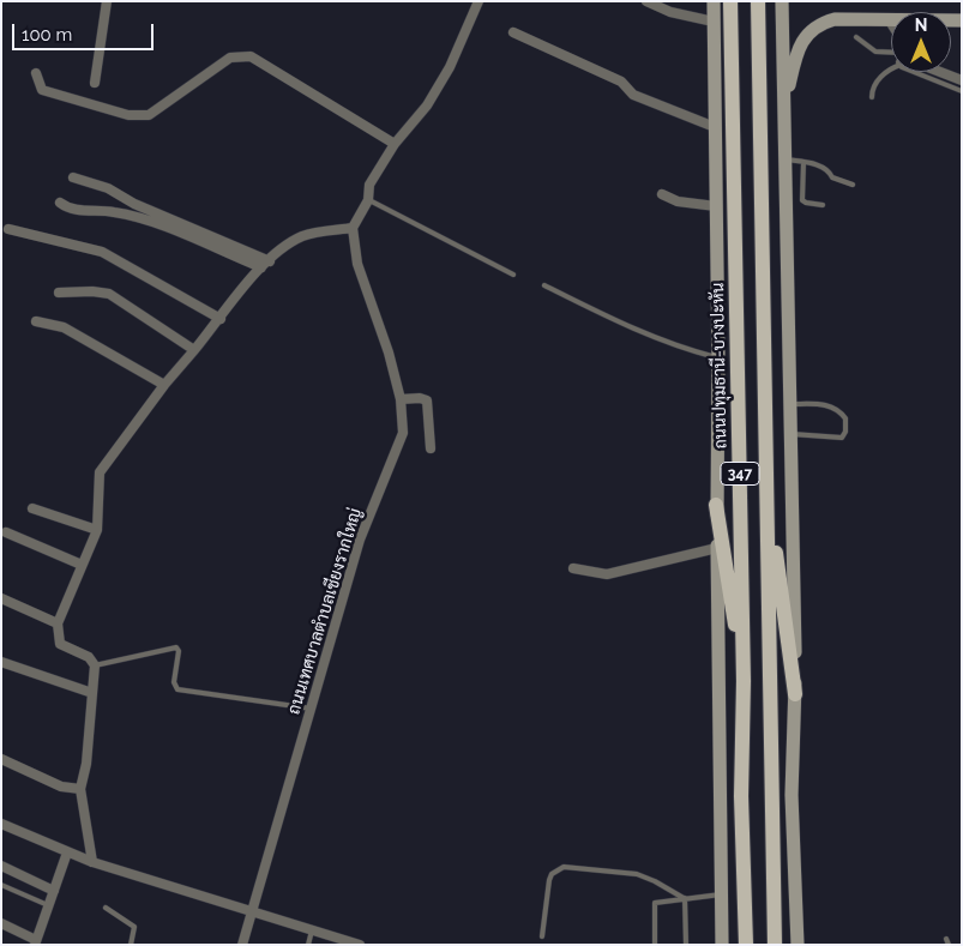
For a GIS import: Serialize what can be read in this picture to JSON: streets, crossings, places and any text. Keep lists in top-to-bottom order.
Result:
{
  "streets": {
    "main road": ["ถนนปทุมธานี-บางปะหัน", "347"],
    "street": ["ถนนเทศบาลตำบลเชียงรากใหญ่"]
  },
  "scale_bar": "100 m",
  "north": "top"
}
